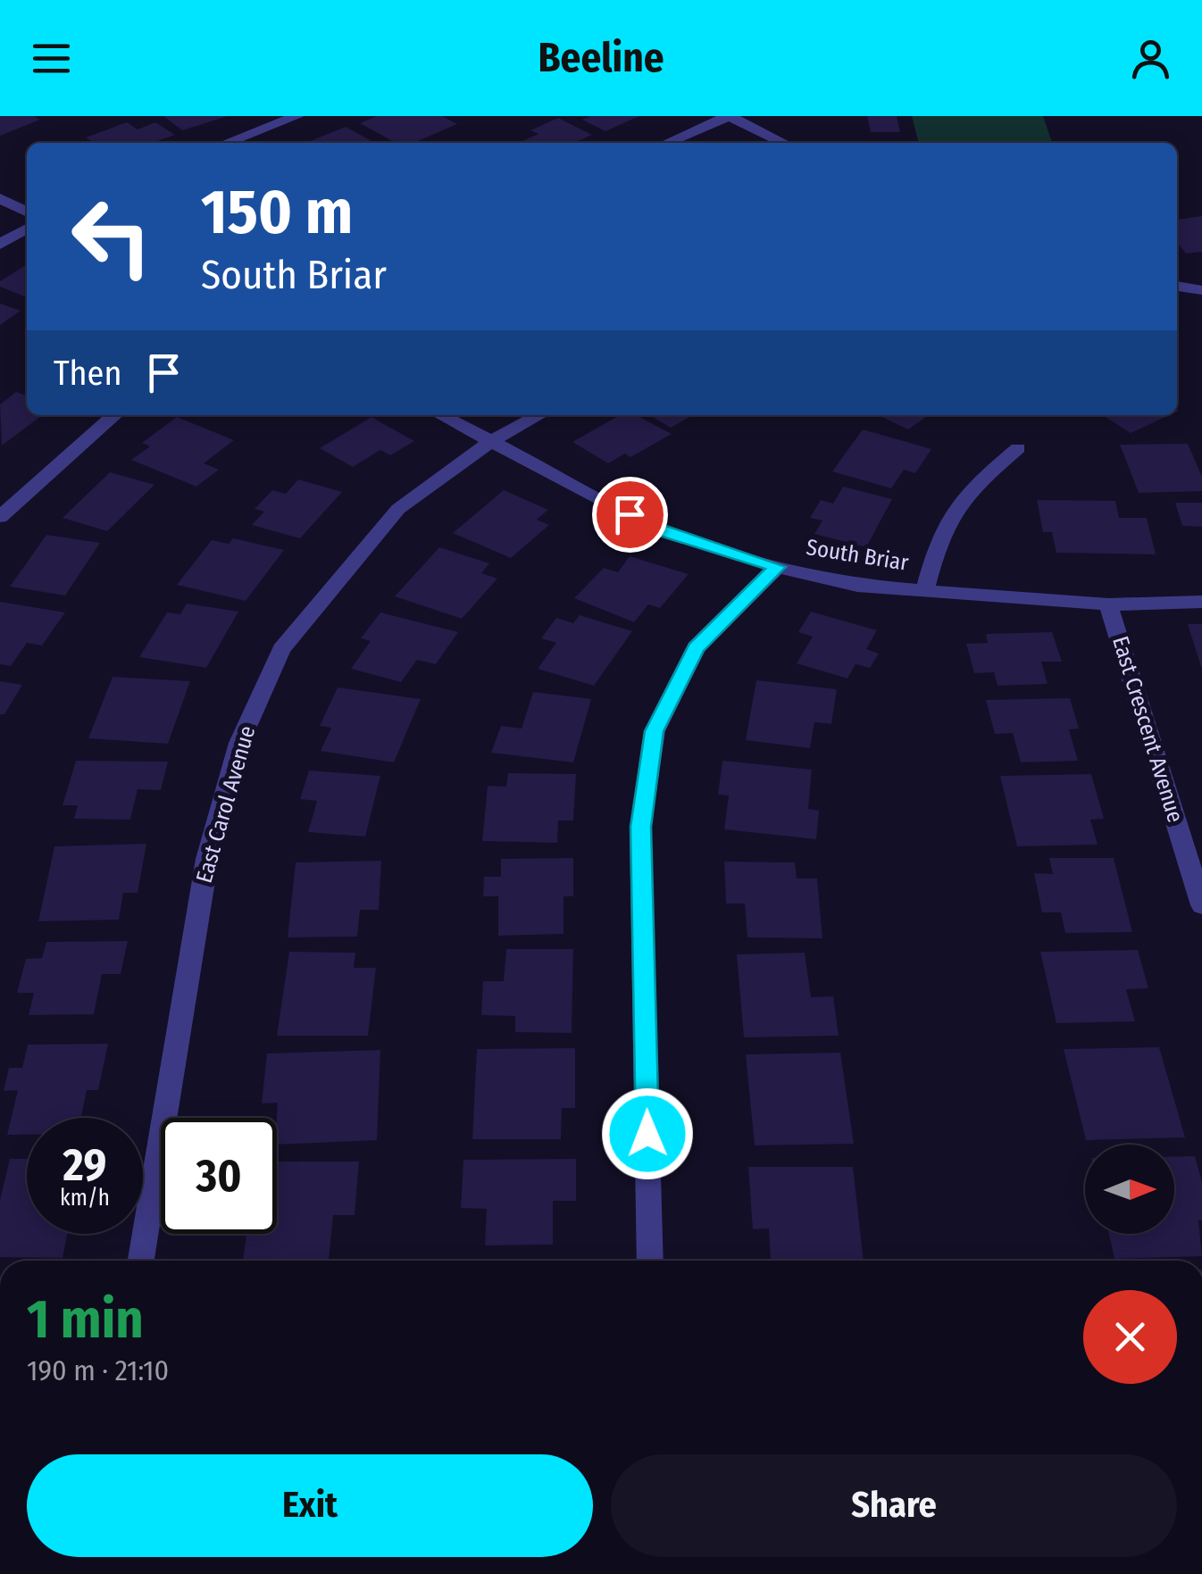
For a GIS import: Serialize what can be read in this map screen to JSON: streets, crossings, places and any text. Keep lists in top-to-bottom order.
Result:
{
  "streets": {
    "street": ["South Briar", "East Crescent Avenue", "East Carol Avenue"]
  },
  "crossings": [
    ["South Briar", "East Crescent Avenue"],
    ["South Briar", "East Carol Avenue"]
  ],
  "north": "right",
  "page": {
    "header": "Beeline",
    "turn": ["150 m", "South Briar"],
    "then": "Then",
    "speed": "29 km/h",
    "limit": "30",
    "heading": ["1 min", "190 m · 21:10"],
    "buttons": ["Exit", "Share"]
  }
}
